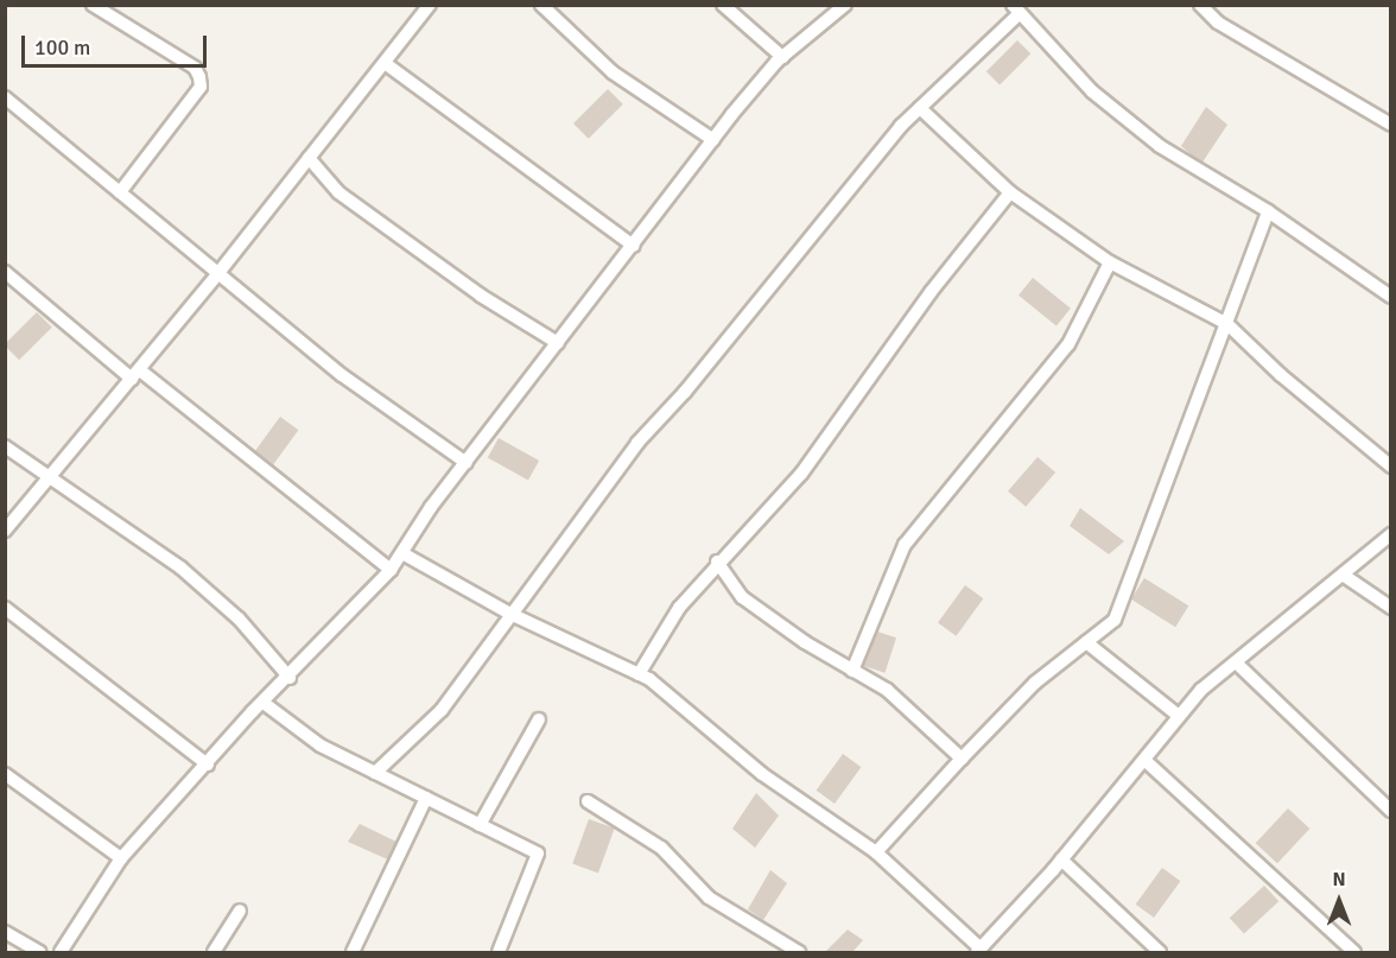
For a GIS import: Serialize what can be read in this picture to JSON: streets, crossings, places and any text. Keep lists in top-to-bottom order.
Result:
{
  "scale_bar": "100 m",
  "north": "top"
}
